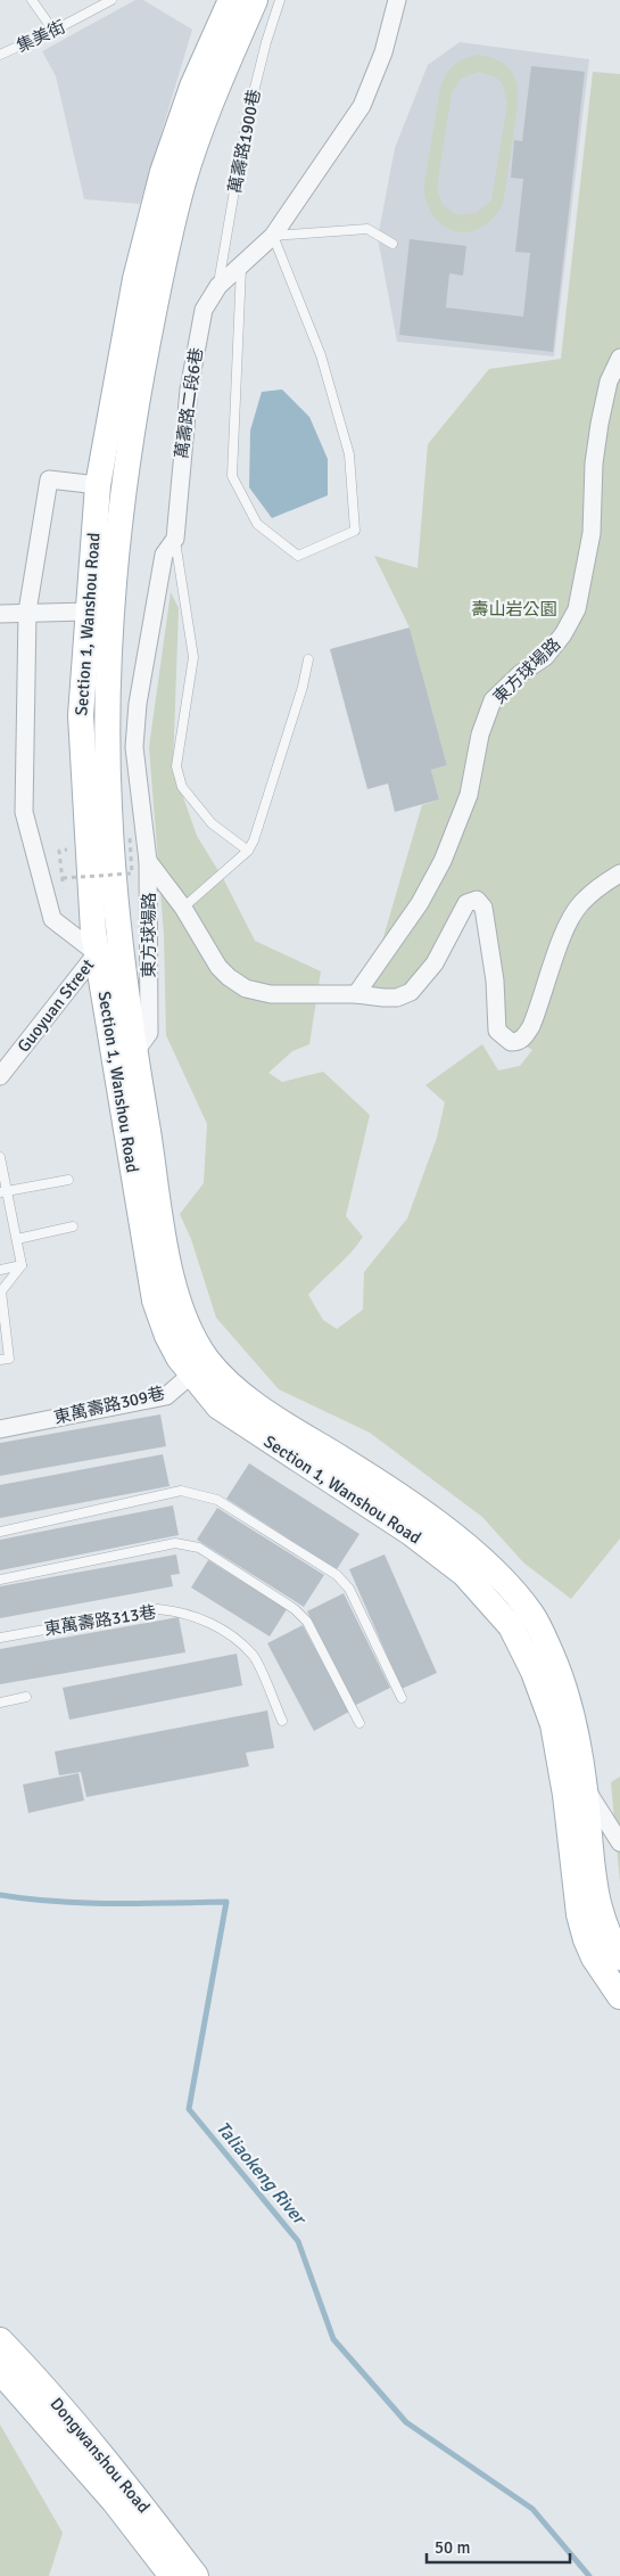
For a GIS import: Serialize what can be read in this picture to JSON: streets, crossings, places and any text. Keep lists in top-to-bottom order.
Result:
{
  "streets": {
    "main road": ["Section 1, Wanshou Road", "Dongwanshou Road"],
    "street": [
      "萬壽路二段6巷",
      "東方球場路",
      "Guoyuan Street",
      "東萬壽路309巷"
    ],
    "lane": ["集美街", "萬壽路1900巷", "東萬壽路313巷"]
  },
  "crossings": [
    ["萬壽路1900巷", "萬壽路二段6巷"],
    ["萬壽路二段6巷", "東方球場路"],
    ["Section 1, Wanshou Road", "東方球場路"],
    ["Section 1, Wanshou Road", "Guoyuan Street"],
    ["Section 1, Wanshou Road", "東萬壽路309巷"]
  ],
  "water": ["Taliaokeng River"],
  "parks": ["壽山岩公園"],
  "scale_bar": "50 m"
}
